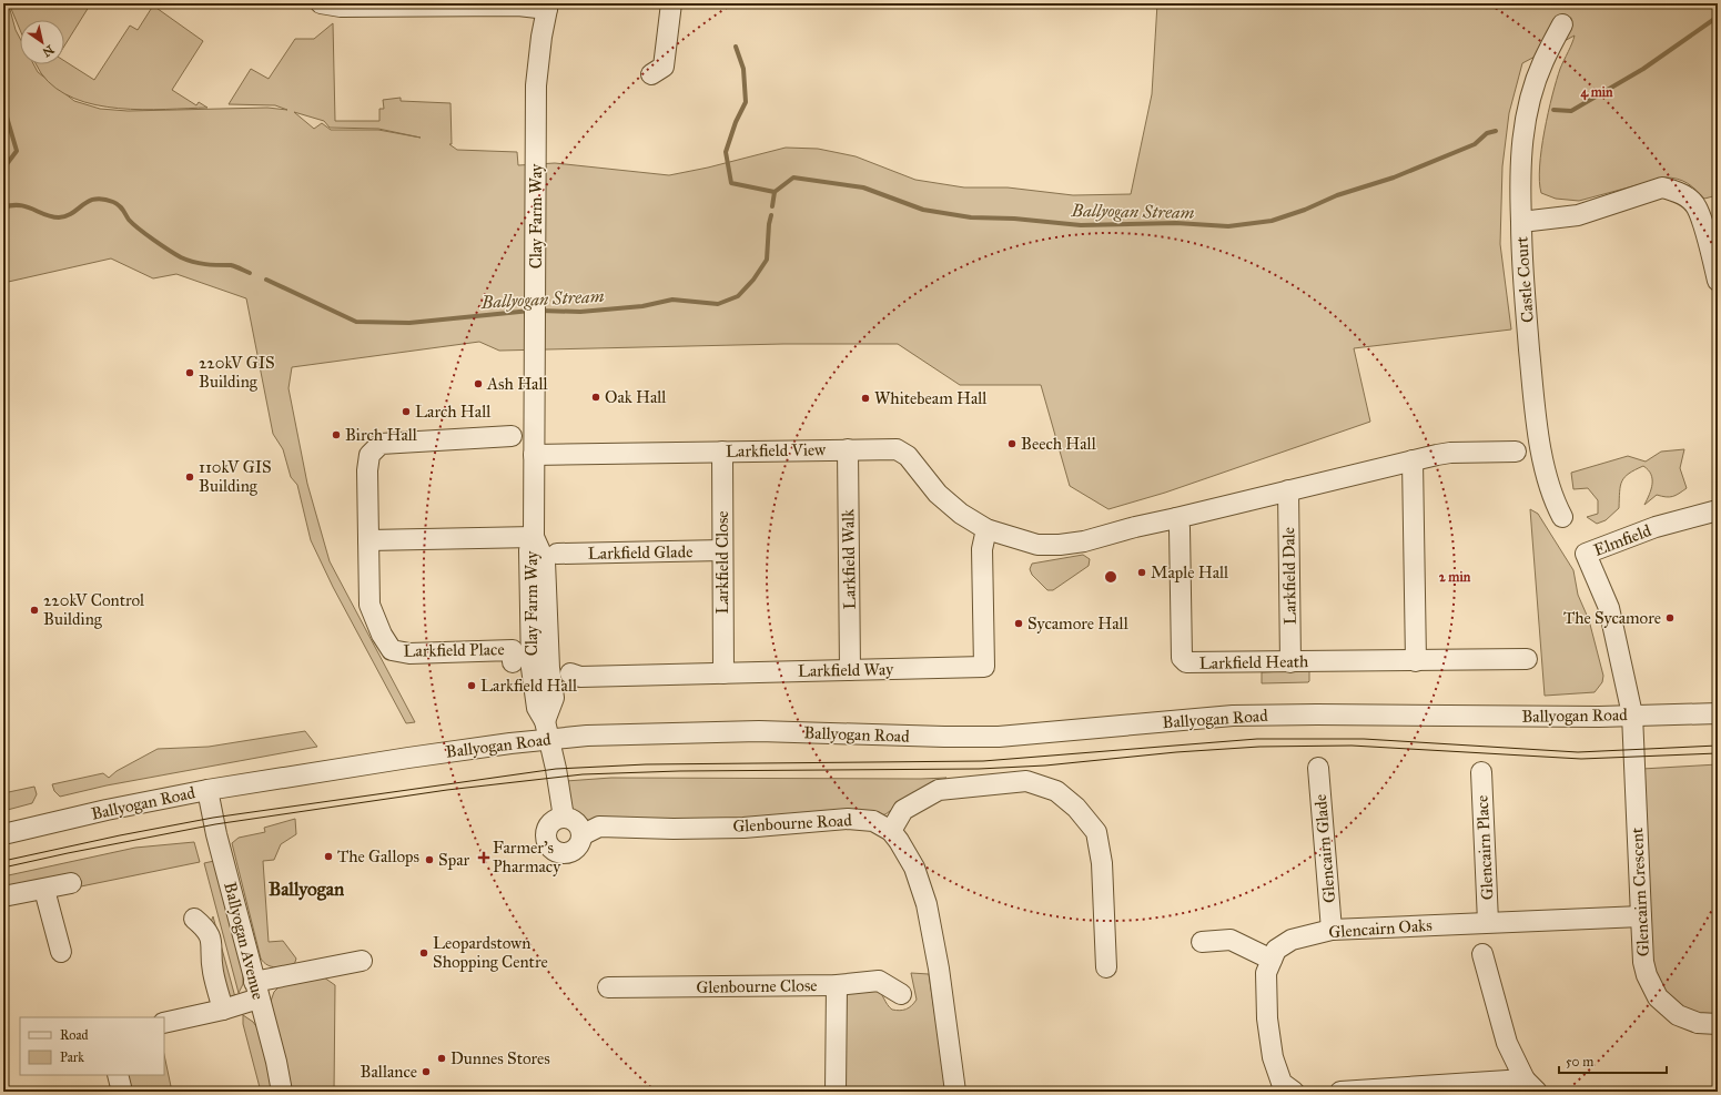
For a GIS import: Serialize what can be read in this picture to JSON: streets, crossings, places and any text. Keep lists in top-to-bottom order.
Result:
{
  "streets": {
    "street": [
      "Clay Farm Way",
      "Castle Court",
      "Larkfield View",
      "Elmfield",
      "Larkfield Glade",
      "Larkfield Walk",
      "Larkfield Close",
      "Larkfield Dale",
      "Larkfield Place",
      "Larkfield Heath",
      "Larkfield Way",
      "Ballyogan Road",
      "Glenbourne Road",
      "Glencairn Place",
      "Glencairn Glade",
      "Glencairn Crescent",
      "Glencairn Oaks",
      "Ballyogan Avenue",
      "Glenbourne Close"
    ]
  },
  "crossings": [
    ["Clay Farm Way", "Larkfield View"],
    ["Clay Farm Way", "Ballyogan Road"],
    ["Larkfield View", "Larkfield Walk"],
    ["Larkfield View", "Larkfield Close"],
    ["Larkfield View", "Larkfield Way"],
    ["Elmfield", "Ballyogan Road"],
    ["Elmfield", "Glencairn Crescent"],
    ["Larkfield Glade", "Larkfield Close"],
    ["Larkfield Walk", "Larkfield Way"],
    ["Larkfield Close", "Larkfield Way"],
    ["Larkfield Dale", "Larkfield Heath"],
    ["Ballyogan Road", "Glencairn Crescent"],
    ["Ballyogan Road", "Ballyogan Avenue"],
    ["Glencairn Place", "Glencairn Oaks"],
    ["Glencairn Glade", "Glencairn Oaks"],
    ["Glencairn Crescent", "Glencairn Oaks"]
  ],
  "districts": ["Ballyogan"],
  "water": ["Ballyogan Stream"],
  "places": {
    "other": [
      "220kV GIS Building",
      "Ash Hall",
      "Oak Hall",
      "Whitebeam Hall",
      "Larch Hall",
      "Birch Hall",
      "Beech Hall",
      "110kV GIS Building",
      "Maple Hall",
      "220kV Control Building",
      "The Sycamore",
      "Sycamore Hall",
      "Larkfield Hall",
      "The Gallops",
      "Spar",
      "Leopardstown Shopping Centre",
      "Dunnes Stores",
      "Ballance"
    ],
    "health": ["Farmer's Pharmacy"]
  },
  "legend": ["Road", "Park"],
  "scale_bar": "50 m",
  "north": "bottom right",
  "rings": ["4 min", "2 min"]
}
